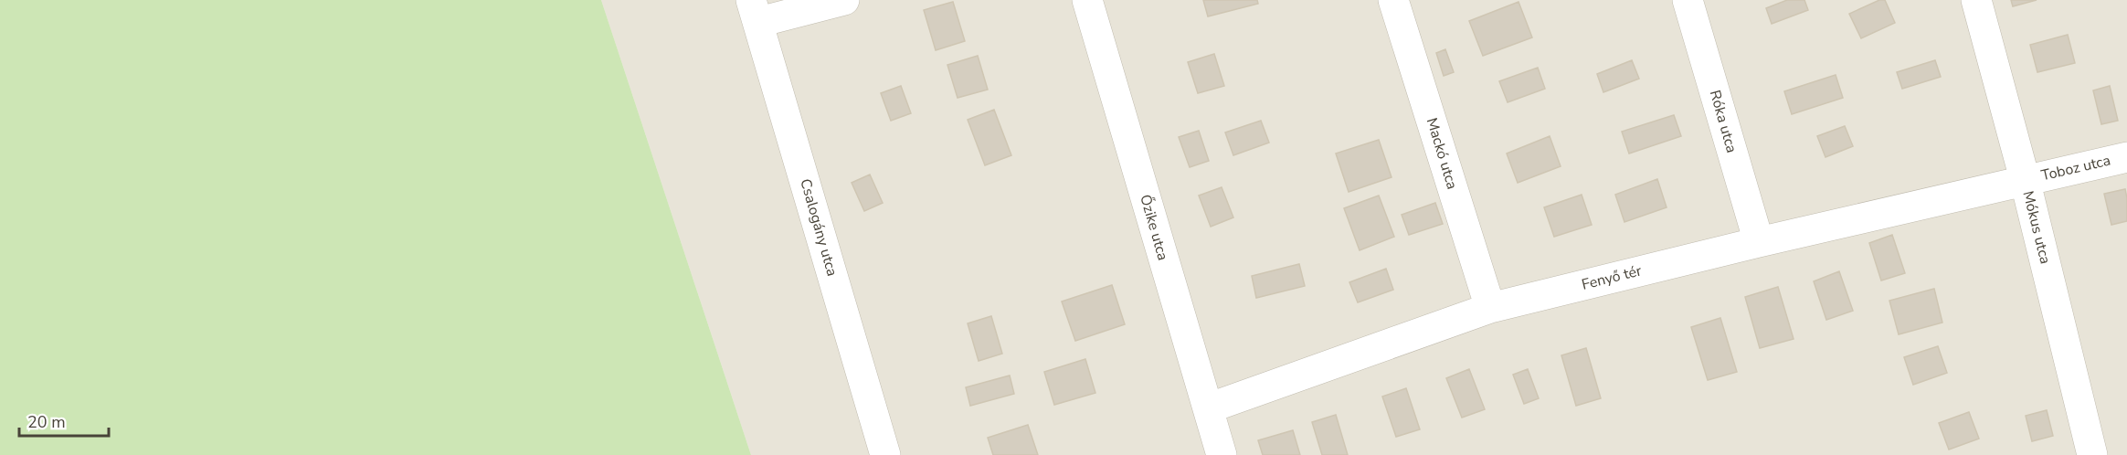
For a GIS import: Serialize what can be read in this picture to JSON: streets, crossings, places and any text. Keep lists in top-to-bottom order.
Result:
{
  "streets": {
    "street": [
      "Róka utca",
      "Mackó utca",
      "Toboz utca",
      "Csalogány utca",
      "Őzike utca",
      "Mókus utca",
      "Fenyő tér"
    ]
  },
  "crossings": [
    ["Róka utca", "Fenyő tér"],
    ["Mackó utca", "Fenyő tér"],
    ["Toboz utca", "Mókus utca"],
    ["Toboz utca", "Fenyő tér"],
    ["Őzike utca", "Fenyő tér"],
    ["Mókus utca", "Fenyő tér"]
  ],
  "scale_bar": "20 m"
}
